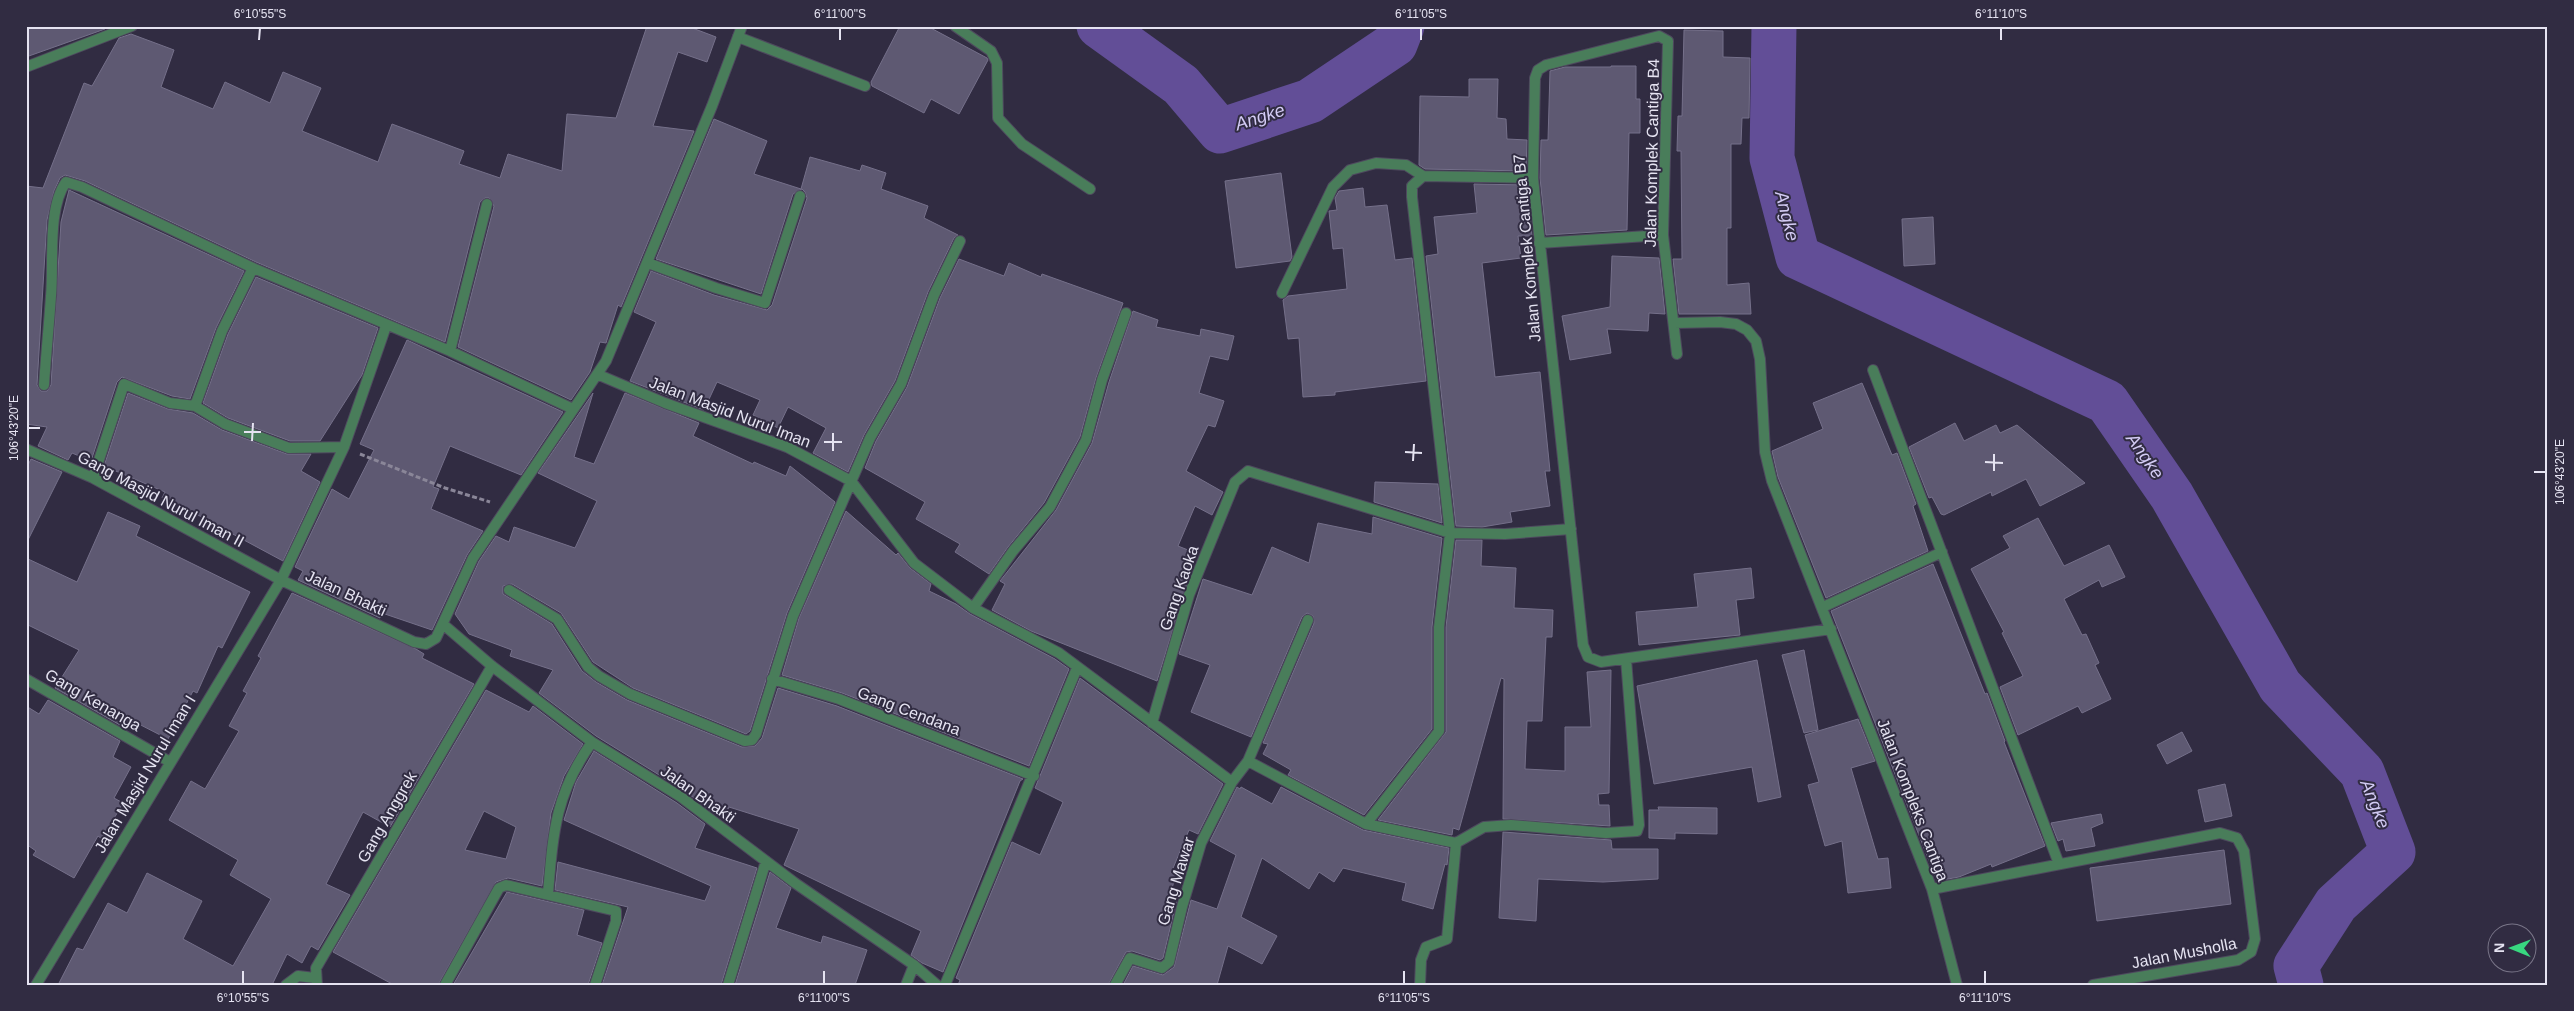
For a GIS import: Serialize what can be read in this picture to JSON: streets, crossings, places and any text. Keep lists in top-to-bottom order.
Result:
{
  "streets": {
    "street": [
      "Jalan Komplek Cantiga B4",
      "Jalan Komplek Cantiga B7",
      "Jalan Masjid Nurul Iman",
      "Gang Masjid Nurul Iman II",
      "Gang Kaoka",
      "Jalan Bhakti",
      "Gang Kenanga",
      "Gang Cendana",
      "Jalan Masjid Nurul Iman I",
      "Jalan Kompleks Cantiga",
      "Gang Anggrek",
      "Gang Mawar",
      "Jalan Musholla"
    ]
  },
  "crossings": [
    ["Jalan Komplek Cantiga B4", "Jalan Komplek Cantiga B7"],
    ["Jalan Komplek Cantiga B7", "Jalan Kompleks Cantiga"],
    ["Gang Masjid Nurul Iman II", "Jalan Bhakti"],
    ["Gang Masjid Nurul Iman II", "Jalan Masjid Nurul Iman I"],
    ["Jalan Bhakti", "Jalan Masjid Nurul Iman I"],
    ["Jalan Bhakti", "Gang Anggrek"],
    ["Gang Kenanga", "Jalan Masjid Nurul Iman I"]
  ],
  "water": ["Angke"],
  "north": "left",
  "coordinates": [
    "6°10'55\"S",
    "6°11'00\"S",
    "6°11'05\"S",
    "6°11'10\"S",
    "106°43'20\"E"
  ]
}
